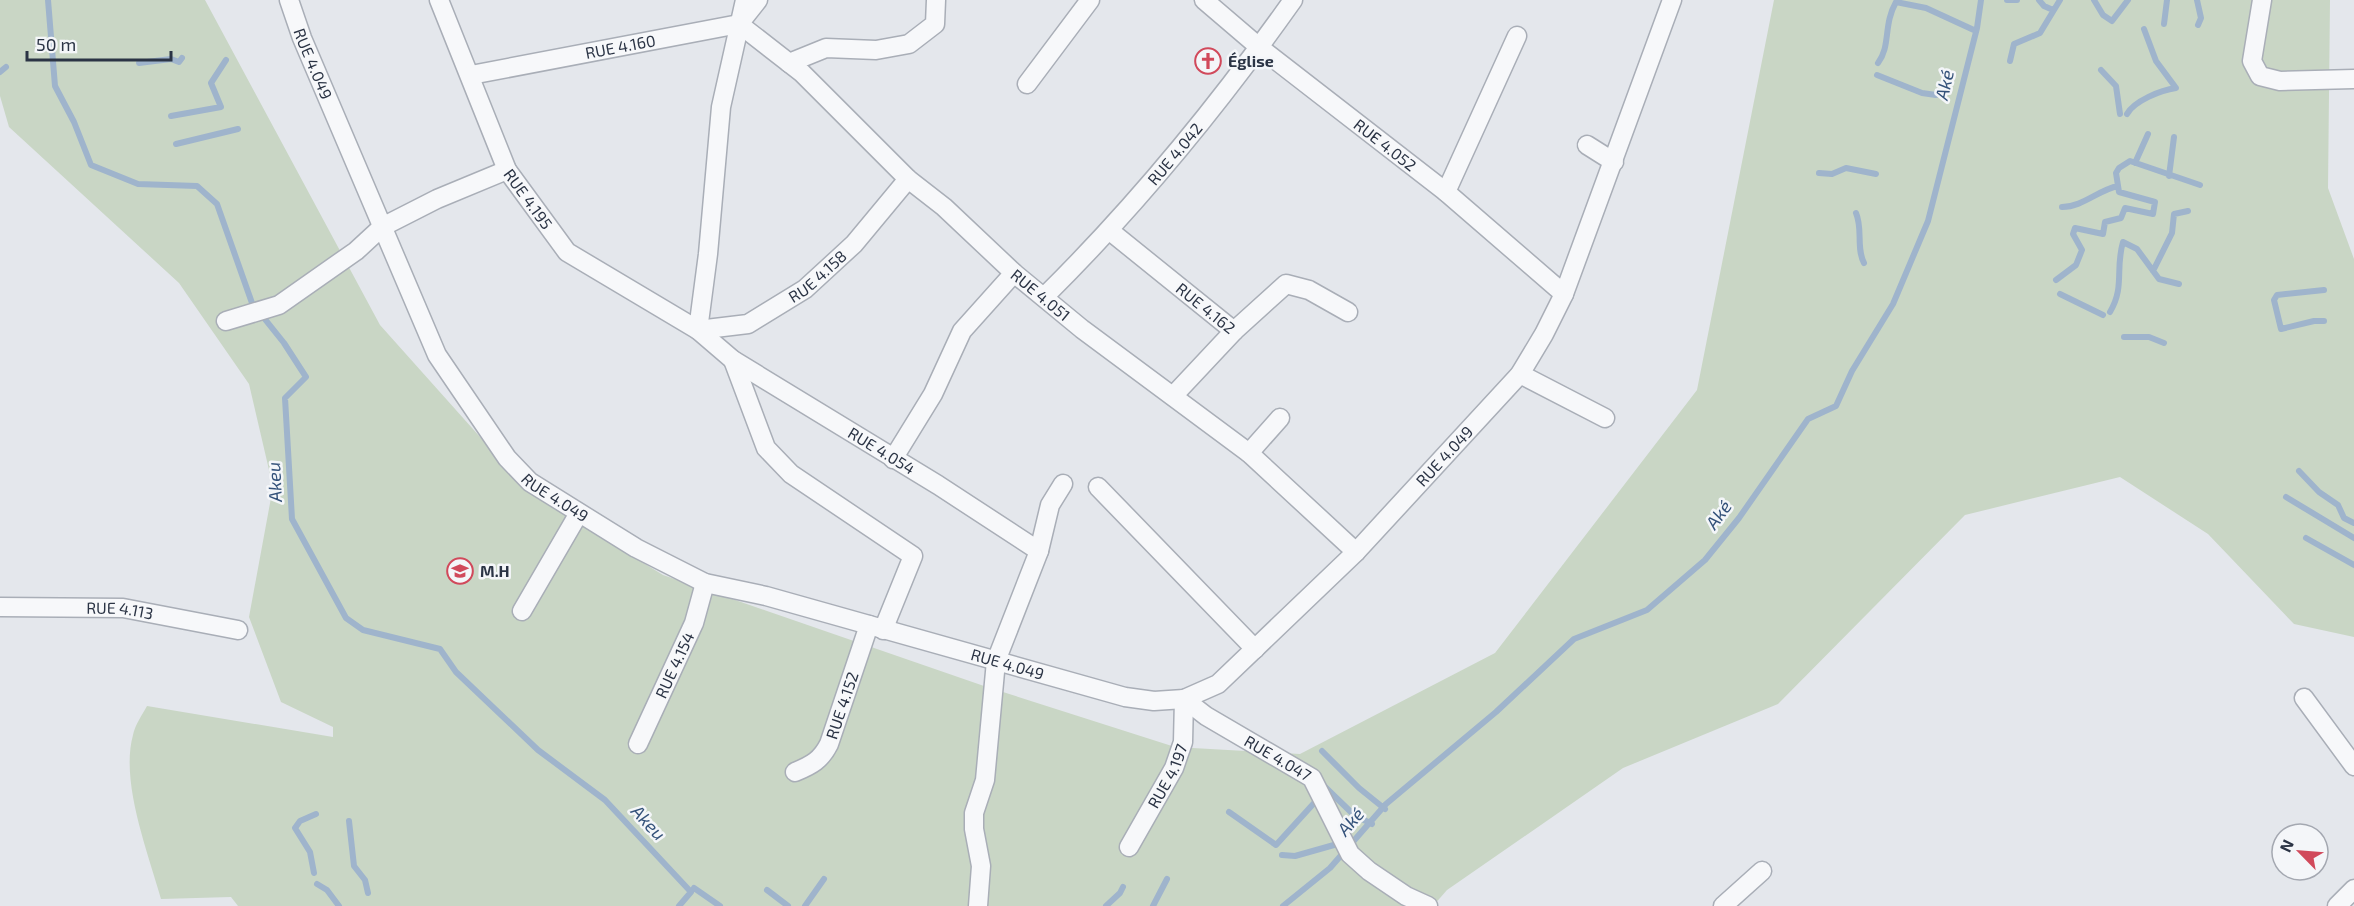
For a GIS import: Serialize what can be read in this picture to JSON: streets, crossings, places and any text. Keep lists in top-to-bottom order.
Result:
{
  "streets": {
    "street": [
      "RUE 4.160",
      "RUE 4.049",
      "RUE 4.052",
      "RUE 4.042",
      "RUE 4.195",
      "RUE 4.158",
      "RUE 4.051",
      "RUE 4.162",
      "RUE 4.054",
      "RUE 4.113",
      "RUE 4.154",
      "RUE 4.152",
      "RUE 4.047",
      "RUE 4.197"
    ]
  },
  "crossings": [
    ["RUE 4.160", "RUE 4.195"],
    ["RUE 4.160", "RUE 4.051"],
    ["RUE 4.049", "RUE 4.052"],
    ["RUE 4.049", "RUE 4.051"],
    ["RUE 4.049", "RUE 4.154"],
    ["RUE 4.049", "RUE 4.152"],
    ["RUE 4.049", "RUE 4.047"],
    ["RUE 4.049", "RUE 4.197"],
    ["RUE 4.052", "RUE 4.042"],
    ["RUE 4.042", "RUE 4.051"],
    ["RUE 4.042", "RUE 4.162"],
    ["RUE 4.195", "RUE 4.158"],
    ["RUE 4.195", "RUE 4.054"],
    ["RUE 4.158", "RUE 4.051"],
    ["RUE 4.158", "RUE 4.054"],
    ["RUE 4.051", "RUE 4.162"],
    ["RUE 4.054", "RUE 4.152"],
    ["RUE 4.047", "RUE 4.197"]
  ],
  "water": ["Aké", "Akeu"],
  "places": {
    "church": ["Église"],
    "school or university": ["M.H"]
  },
  "scale_bar": "50 m",
  "north": "top left"
}
